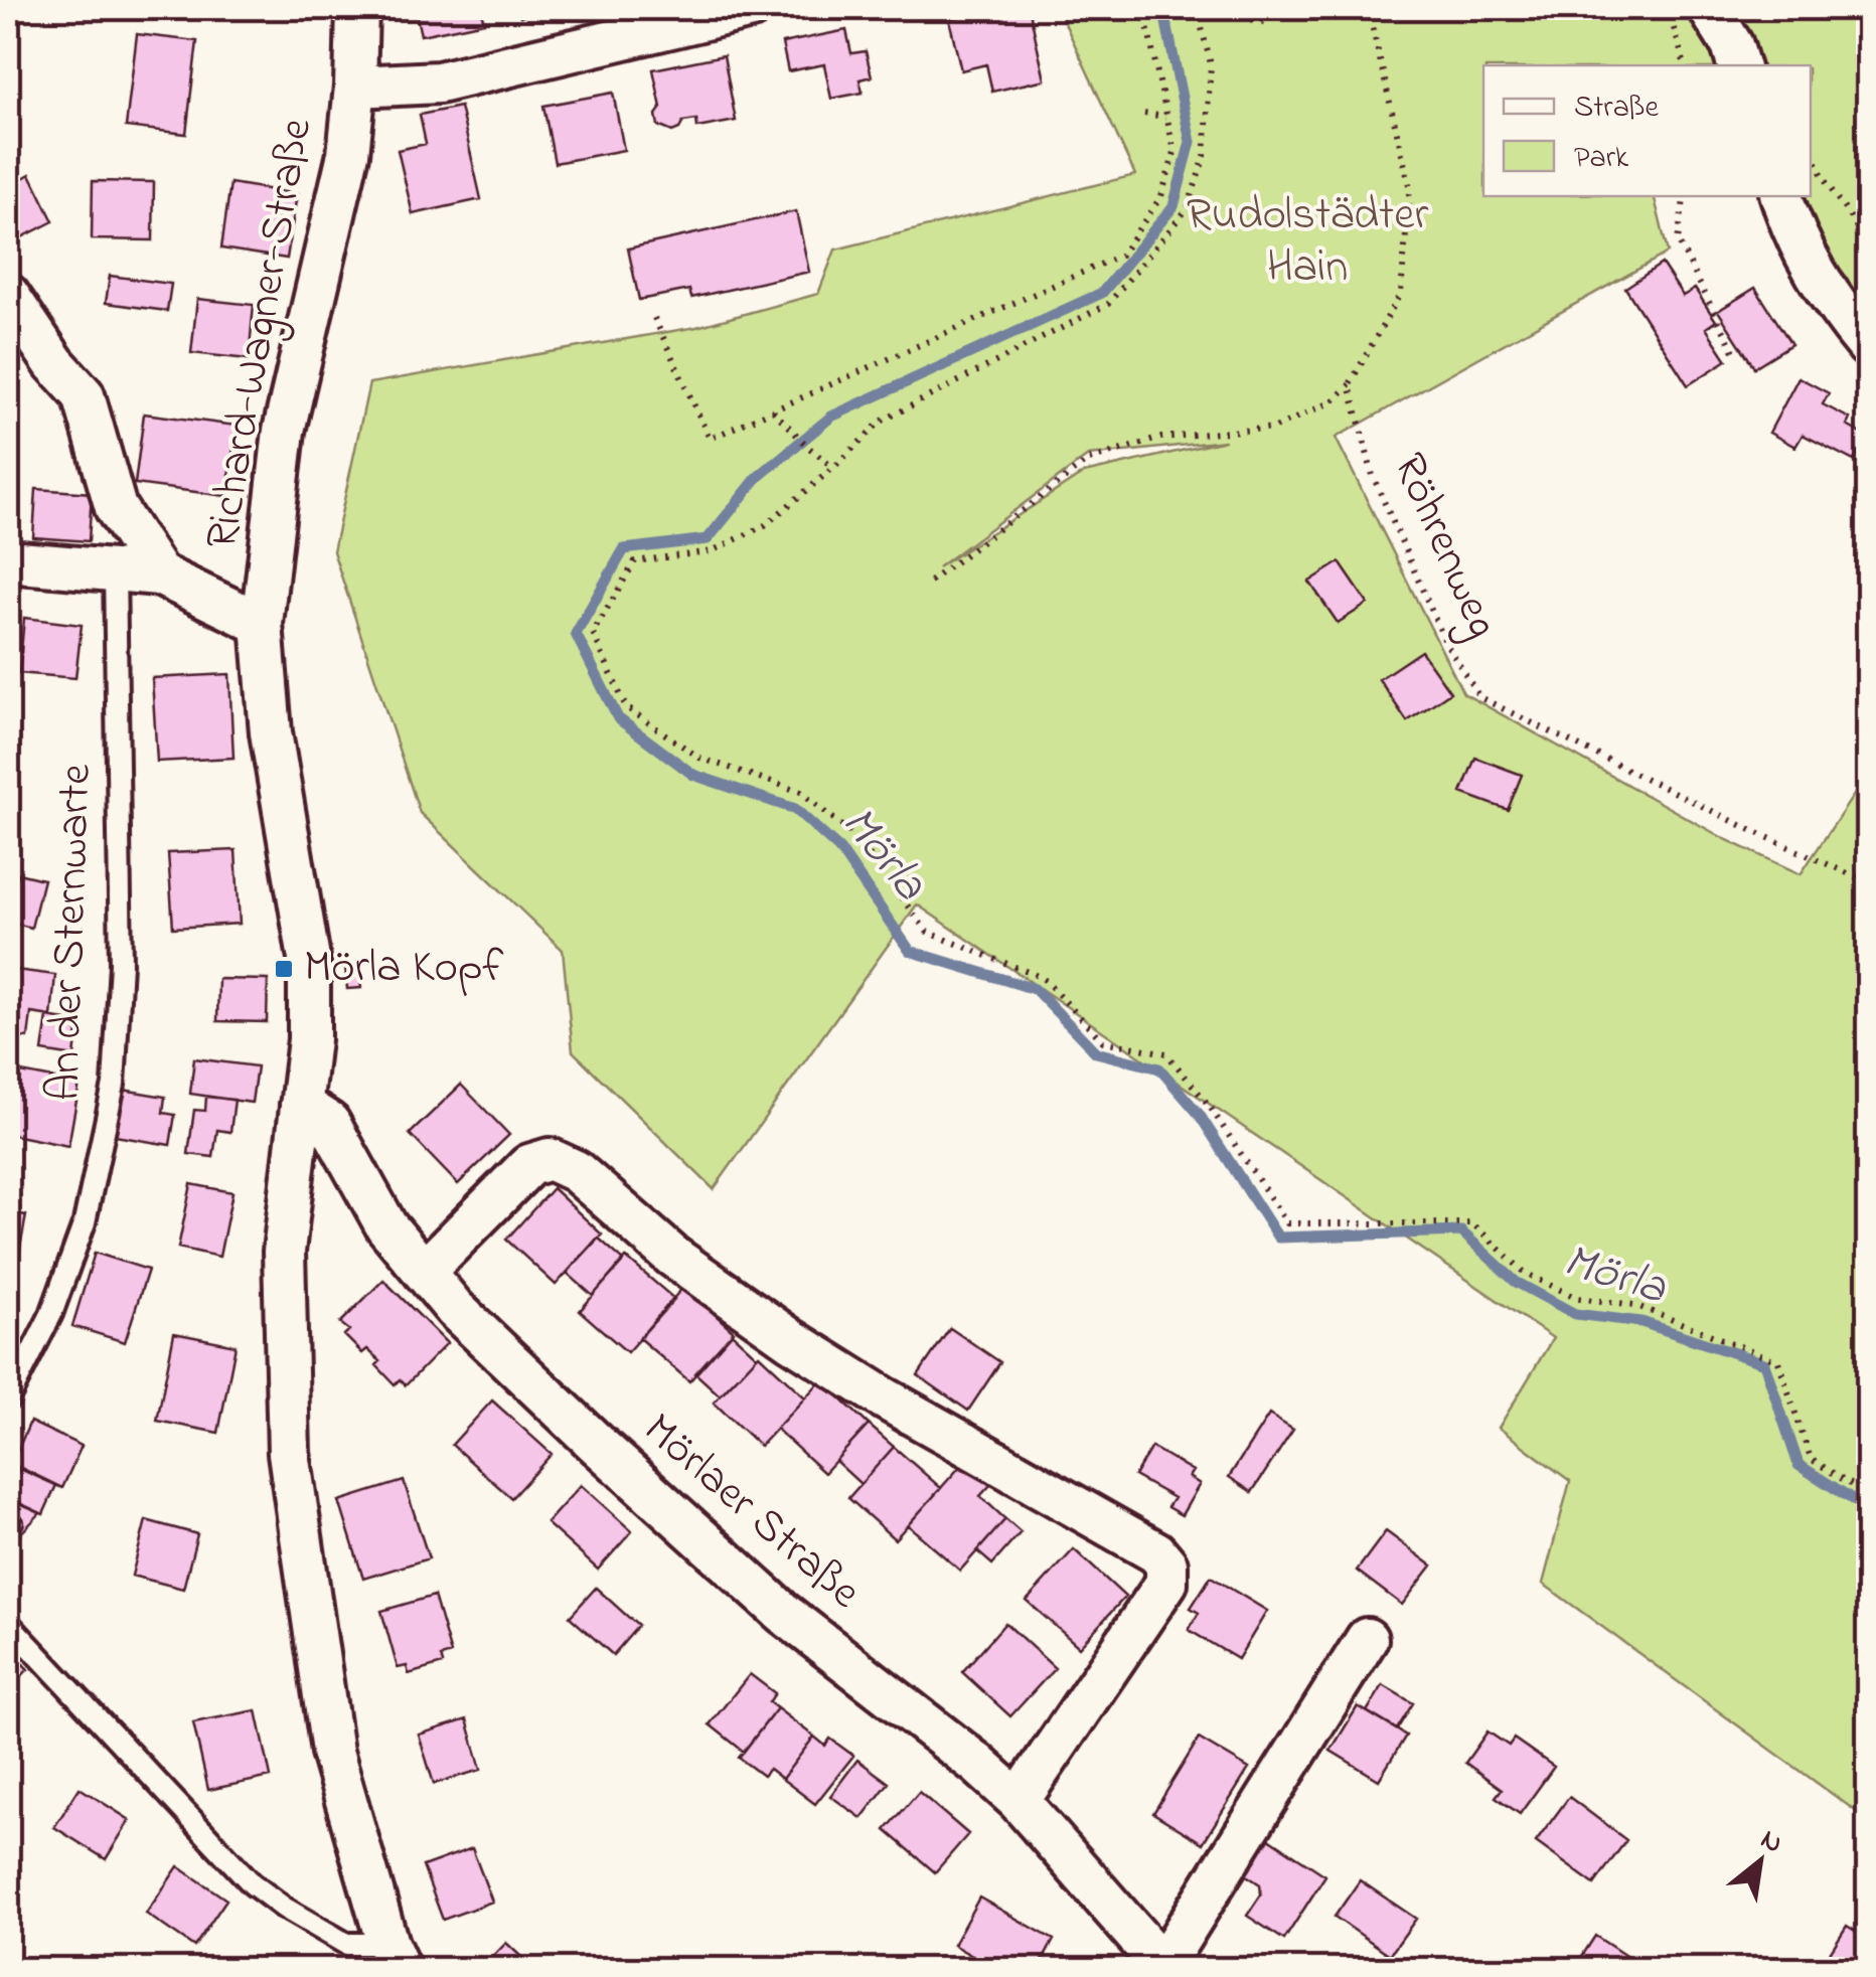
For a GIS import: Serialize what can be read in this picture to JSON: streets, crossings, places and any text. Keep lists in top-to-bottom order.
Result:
{
  "streets": {
    "street": ["Richard-Wagner-Straße", "Mörlaer Straße"],
    "lane": ["An der Sternwarte"],
    "path": ["Röhrenweg"]
  },
  "crossings": [
    ["Richard-Wagner-Straße", "Mörlaer Straße"]
  ],
  "water": ["Mörla"],
  "parks": ["Rudolstädter Hain"],
  "places": {
    "transit": ["Mörla Kopf"]
  },
  "legend": ["Straße", "Park"],
  "north": "top right"
}
